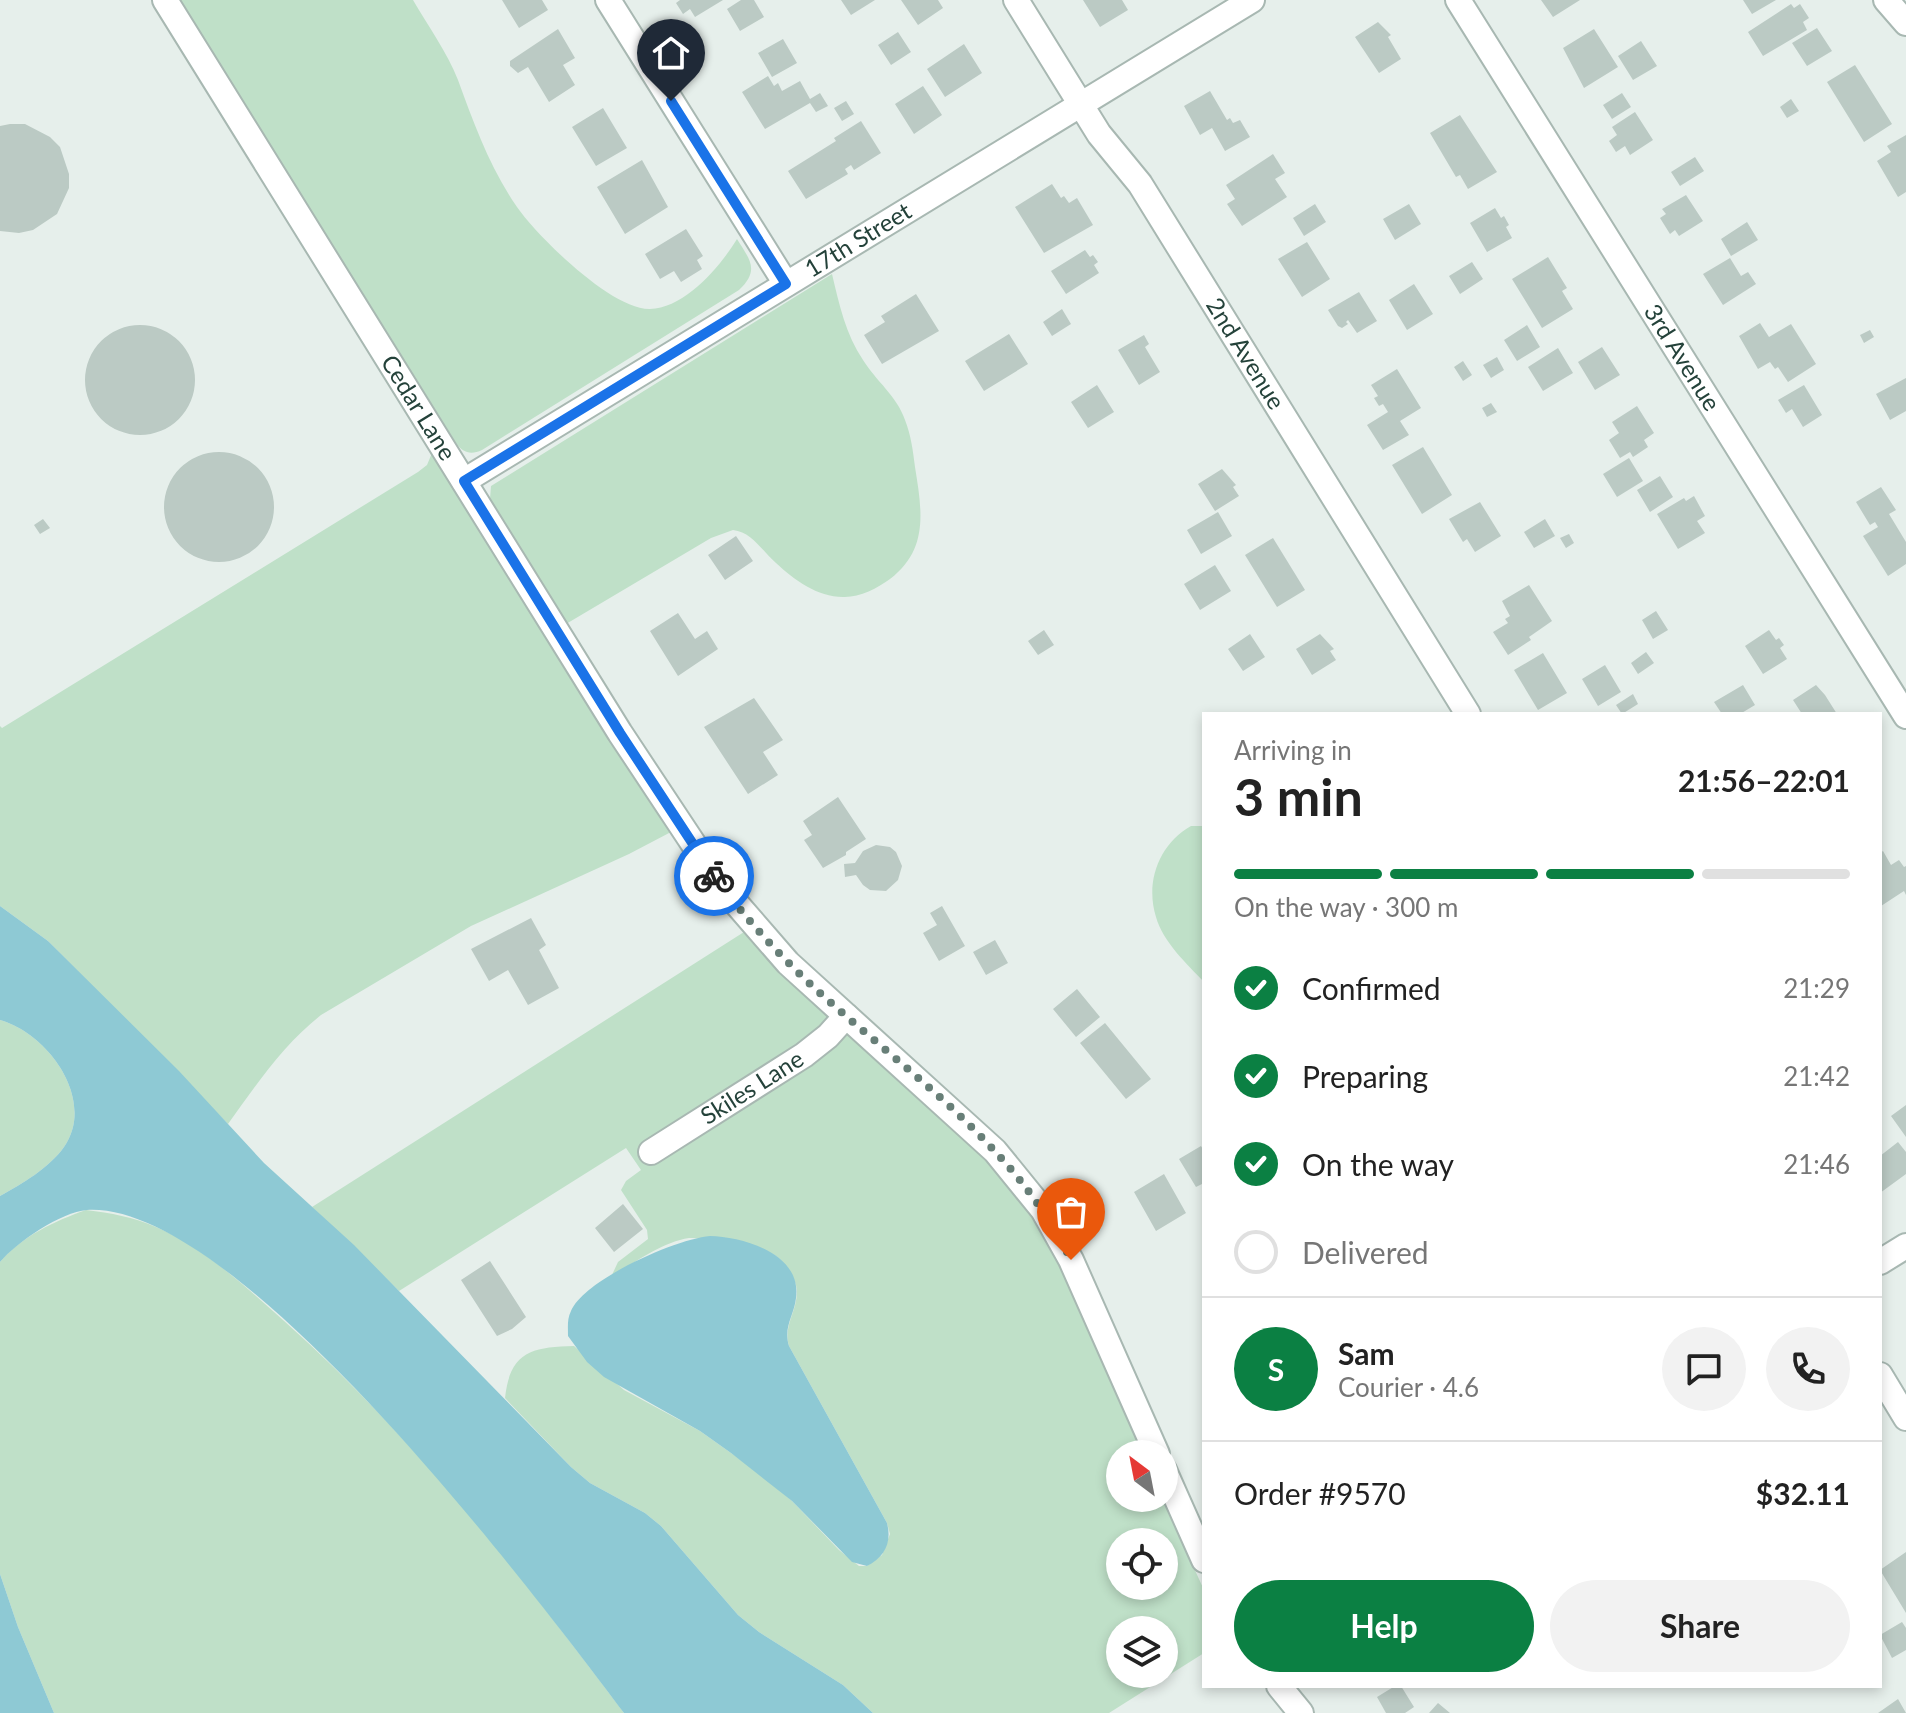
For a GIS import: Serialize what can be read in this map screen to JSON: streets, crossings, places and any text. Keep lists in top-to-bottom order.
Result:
{
  "streets": {
    "street": [
      "17th Street",
      "2nd Avenue",
      "3rd Avenue",
      "Cedar Lane",
      "Skiles Lane"
    ]
  },
  "crossings": [
    ["17th Street", "2nd Avenue"],
    ["17th Street", "Cedar Lane"],
    ["Cedar Lane", "Skiles Lane"]
  ],
  "north": "top left",
  "page": {
    "heading": ["3 min", "Arriving in", "21:56–22:01"],
    "panel": [
      "Sam",
      "Courier · 4.6",
      "Order #9570",
      "$32.11"
    ],
    "bar": "On the way · 300 m",
    "list": [
      ["Confirmed", "21:29"],
      ["Preparing", "21:42"],
      ["On the way", "21:46"],
      "Delivered"
    ],
    "round": "S",
    "buttons": ["Help", "Share"]
  }
}
